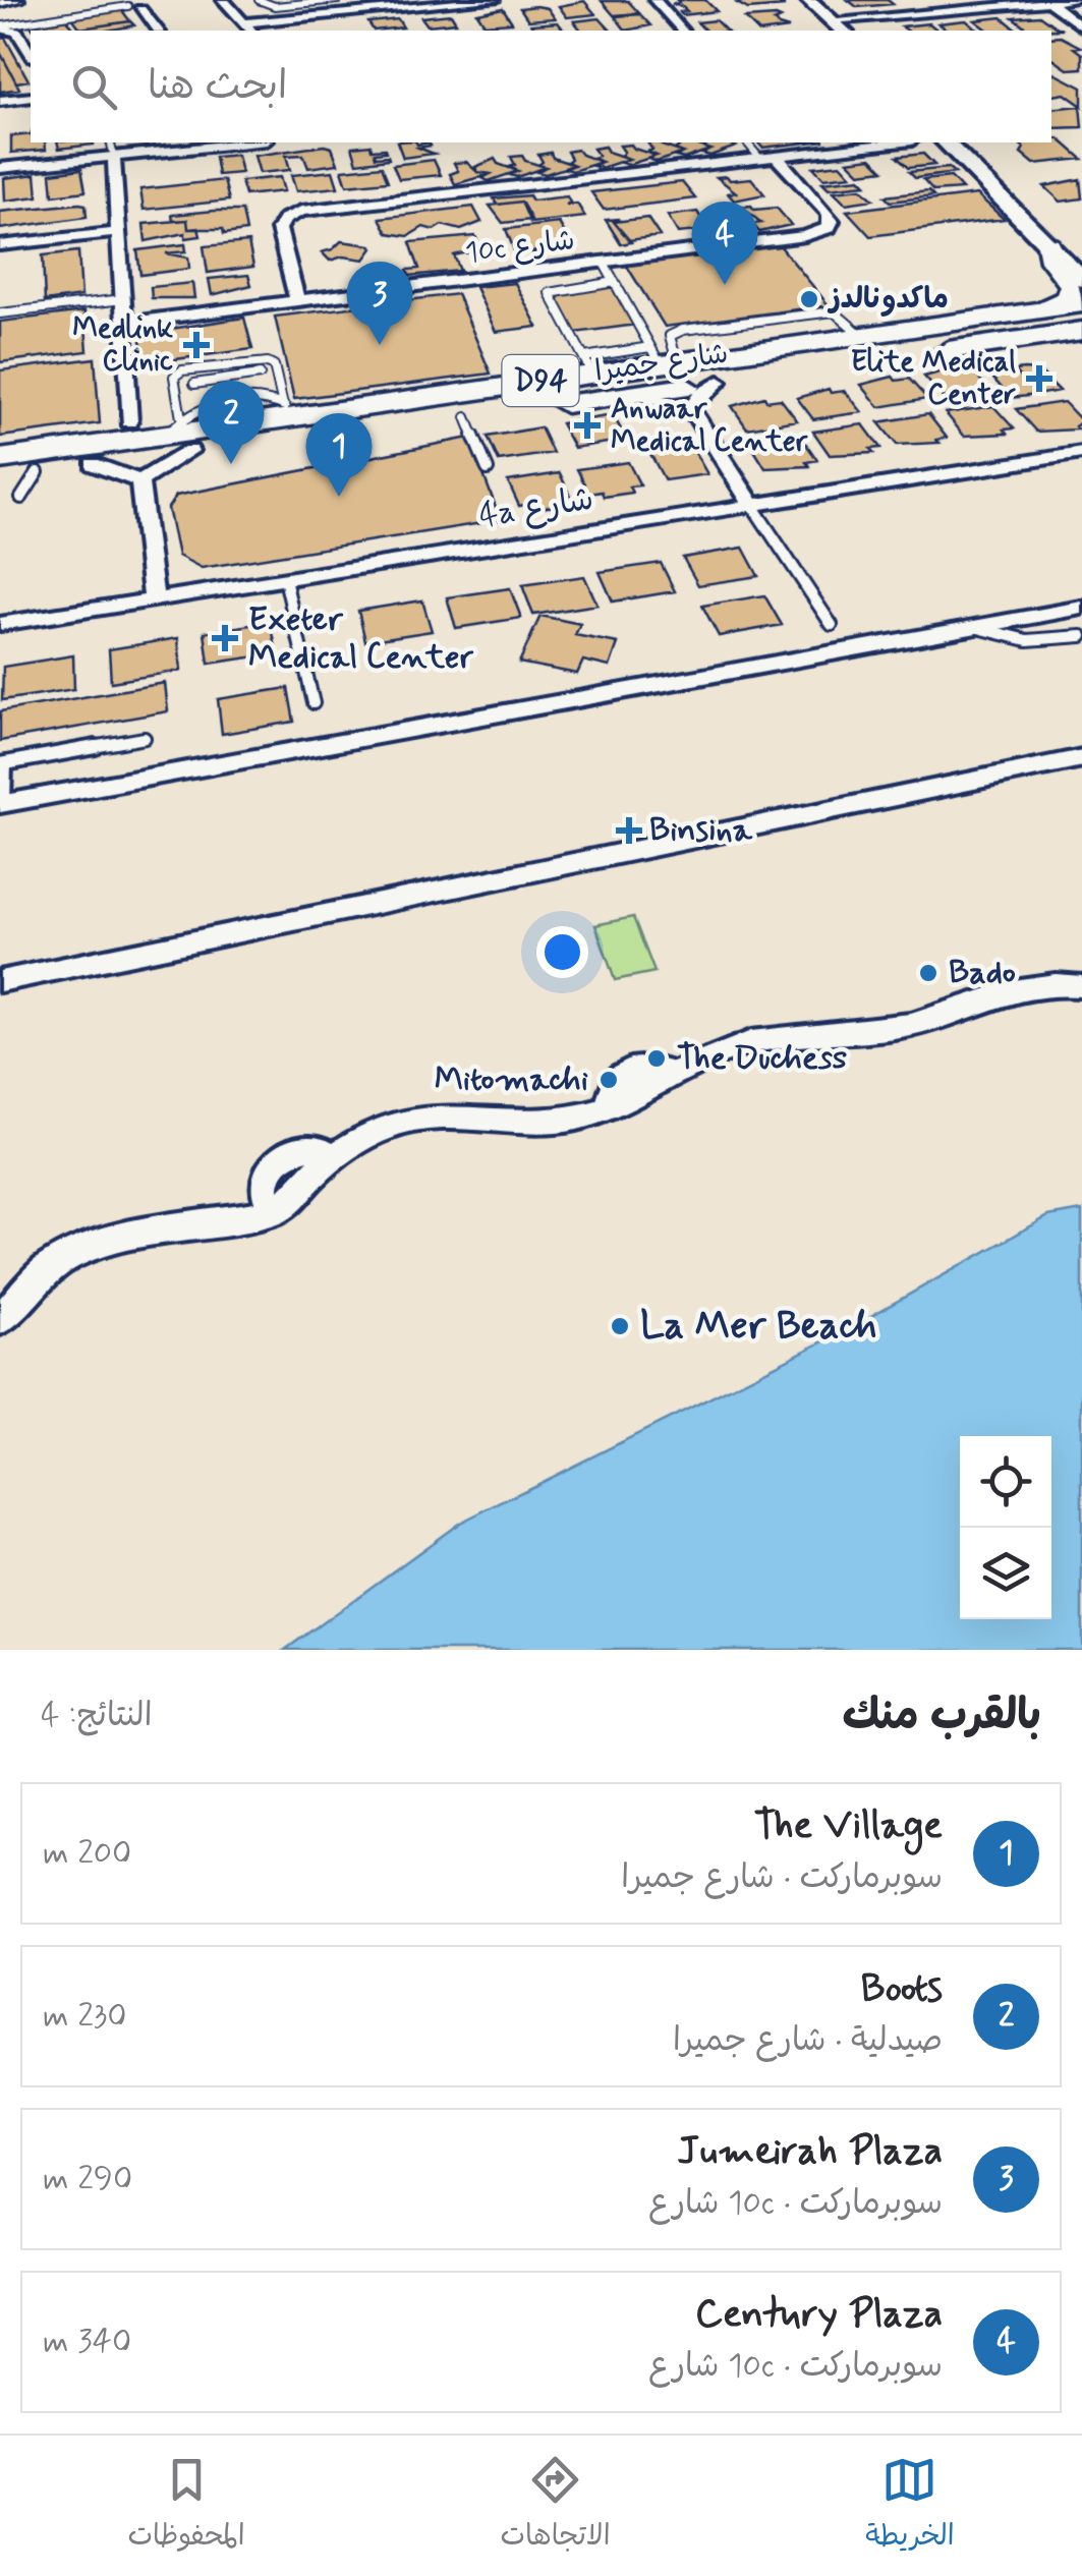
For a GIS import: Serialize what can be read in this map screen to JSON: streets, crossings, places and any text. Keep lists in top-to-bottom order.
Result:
{
  "streets": {
    "main road": ["شارع جميرا", "D94"],
    "street": ["10c شارع", "4a شارع"]
  },
  "places": {
    "other": [
      "ماكدونالدز",
      "Bado",
      "The Duchess",
      "Mitomachi",
      "La Mer Beach"
    ],
    "health": [
      "Medlink Clinic",
      "Elite Medical Center",
      "Anwaar Medical Center",
      "Exeter Medical Center",
      "Binsina"
    ]
  },
  "page": {
    "search": "ابحث هنا",
    "pins": [
      "4",
      "3",
      "2",
      "1"
    ],
    "heading": ["بالقرب منك", "النتائج: 4"],
    "list": [
      {
        "mark": "1",
        "name": "The Village",
        "note": "سوبرماركت · شارع جميرا",
        "value": "200 m"
      },
      {
        "mark": "2",
        "name": "Boots",
        "note": "صيدلية · شارع جميرا",
        "value": "230 m"
      },
      {
        "mark": "3",
        "name": "Jumeirah Plaza",
        "note": "سوبرماركت · 10c شارع",
        "value": "290 m"
      },
      {
        "mark": "4",
        "name": "Century Plaza",
        "note": "سوبرماركت · 10c شارع",
        "value": "340 m"
      }
    ],
    "nav": ["الخريطة", "الاتجاهات", "المحفوظات"]
  }
}
